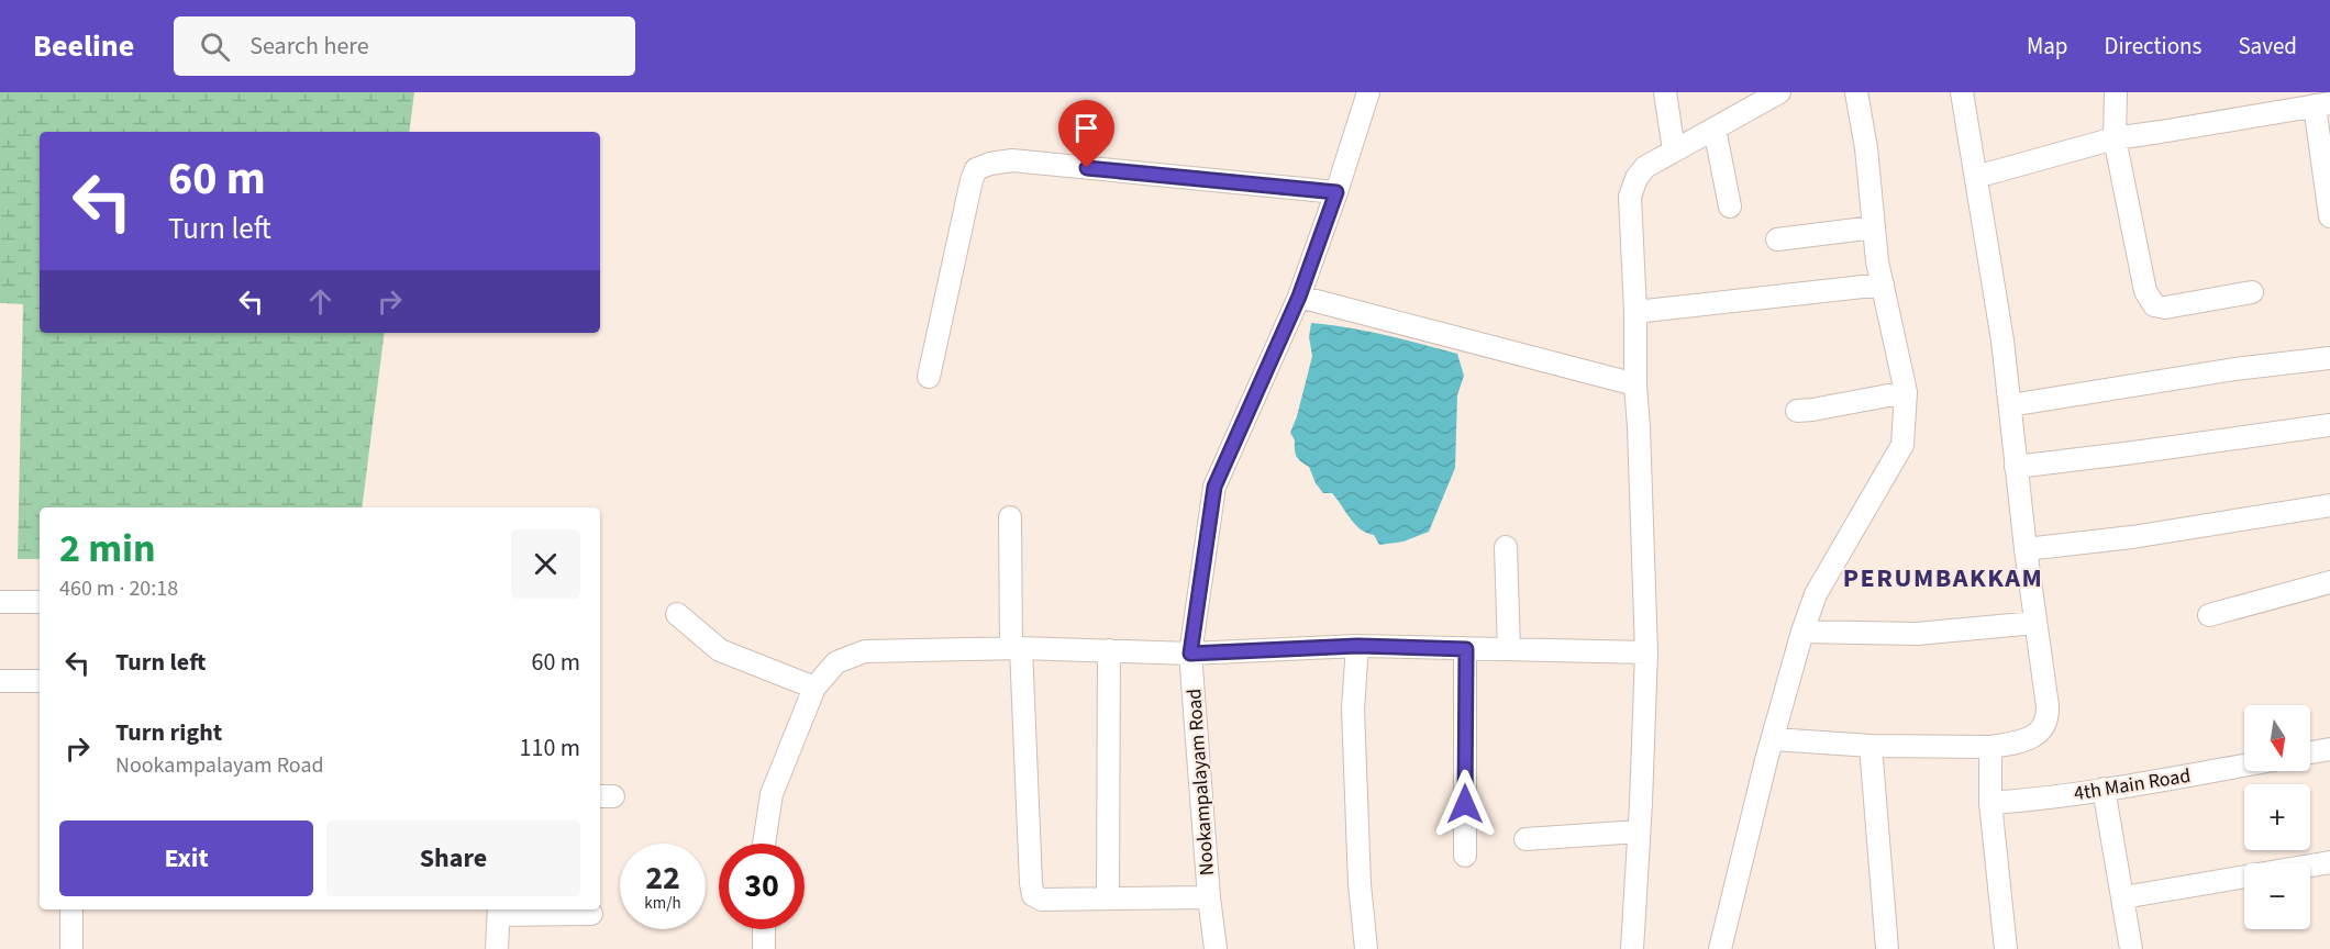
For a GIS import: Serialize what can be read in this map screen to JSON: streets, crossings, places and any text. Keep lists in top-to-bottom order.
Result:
{
  "streets": {
    "street": ["Nookampalayam Road", "4th Main Road"]
  },
  "districts": ["PERUMBAKKAM"],
  "north": "bottom",
  "page": {
    "header": "Beeline",
    "search": "Search here",
    "nav": ["Map", "Directions", "Saved"],
    "turn": ["60 m", "Turn left"],
    "heading": ["2 min", "460 m · 20:18"],
    "list": [
      {
        "name": "Turn left",
        "value": "60 m"
      },
      {
        "name": "Turn right",
        "note": "Nookampalayam Road",
        "value": "110 m"
      }
    ],
    "map_buttons": ["+", "−"],
    "buttons": ["Exit", "Share"],
    "speed": "22 km/h",
    "limit": "30"
  }
}
